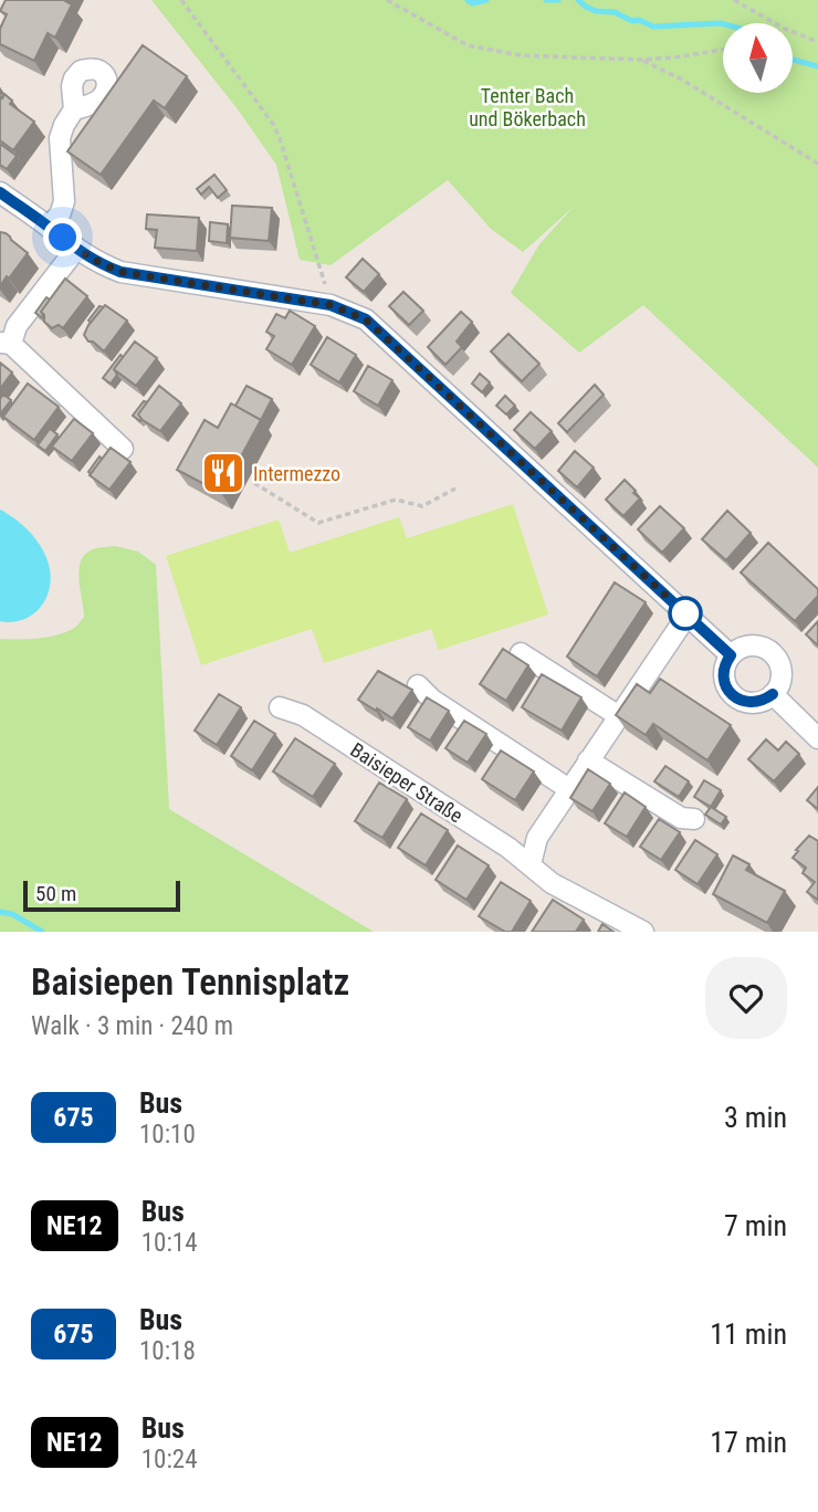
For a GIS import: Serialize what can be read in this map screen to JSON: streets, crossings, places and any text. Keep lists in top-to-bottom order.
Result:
{
  "streets": {
    "street": ["Baisieper Straße"]
  },
  "parks": ["Tenter Bach und Bökerbach"],
  "places": {
    "restaurant": ["Intermezzo"]
  },
  "lines": ["bus line 675"],
  "scale_bar": "50 m",
  "north": "top",
  "page": {
    "scale": "50 m",
    "heading": ["Baisiepen Tennisplatz", "Walk · 3 min · 240 m"],
    "list": [
      {
        "mark": "675",
        "name": "Bus",
        "note": "10:10",
        "value": "3 min"
      },
      {
        "mark": "NE12",
        "name": "Bus",
        "note": "10:14",
        "value": "7 min"
      },
      {
        "mark": "675",
        "name": "Bus",
        "note": "10:18",
        "value": "11 min"
      },
      {
        "mark": "NE12",
        "name": "Bus",
        "note": "10:24",
        "value": "17 min"
      }
    ]
  }
}
